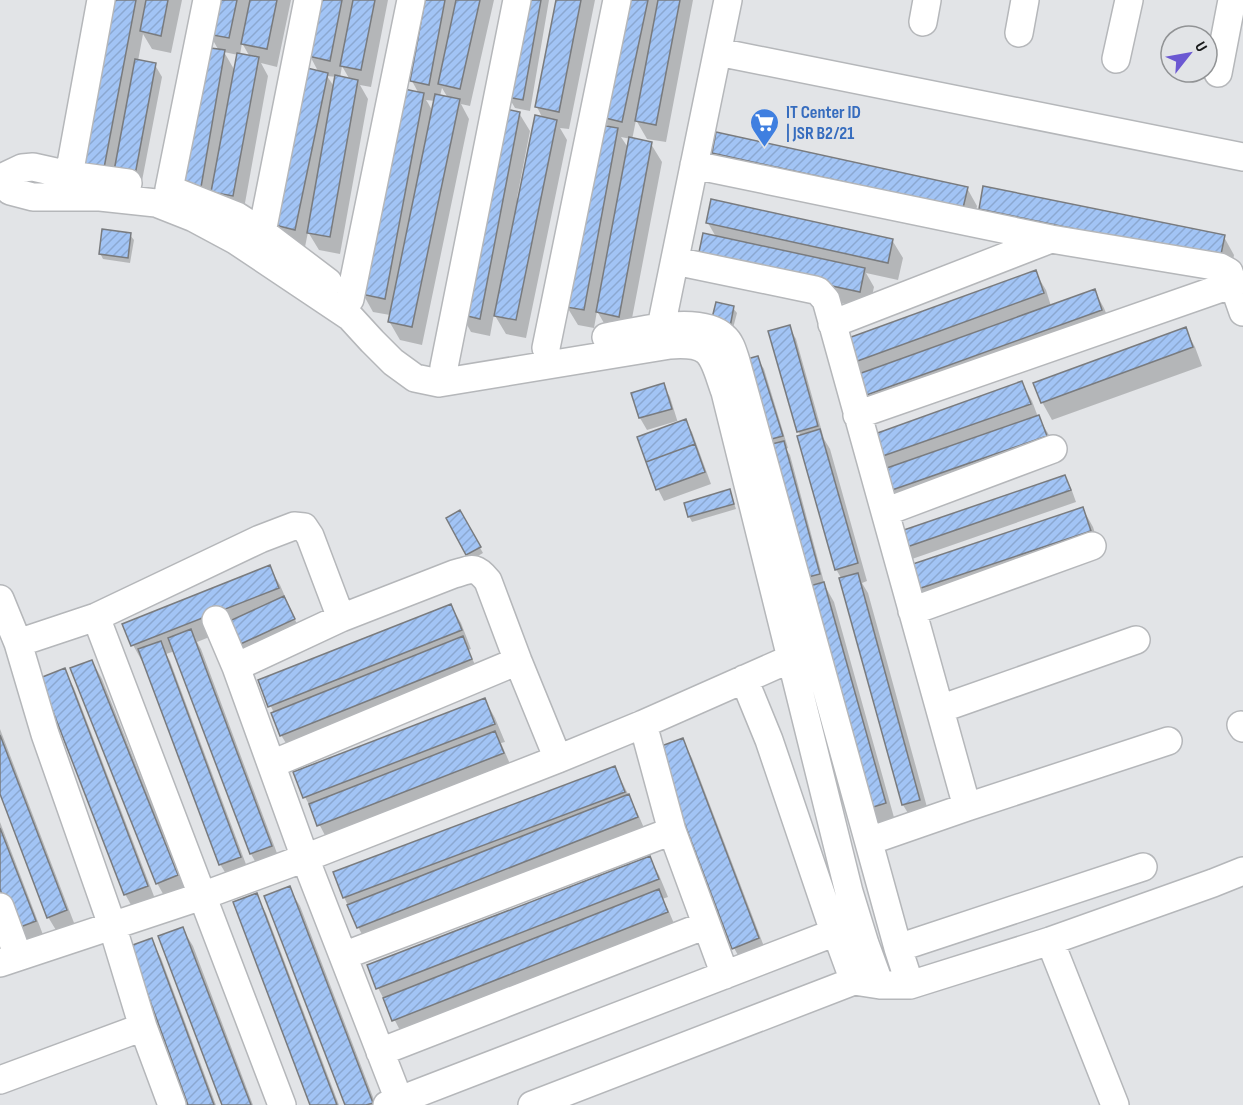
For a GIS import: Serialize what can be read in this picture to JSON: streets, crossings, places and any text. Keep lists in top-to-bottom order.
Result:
{
  "places": {
    "supermarket": ["IT Center ID | JSR B2/21"]
  },
  "north": "top right"
}
